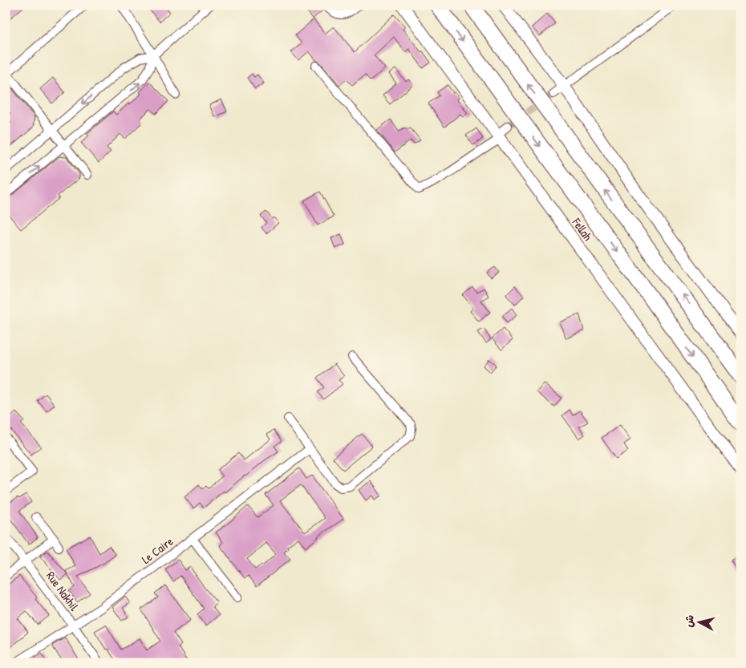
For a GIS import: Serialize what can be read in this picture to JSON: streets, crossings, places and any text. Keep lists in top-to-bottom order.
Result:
{
  "streets": {
    "street": ["Fellah", "Le Caire", "Rue Nakhil"]
  },
  "crossings": [
    ["Le Caire", "Rue Nakhil"]
  ],
  "north": "left"
}
